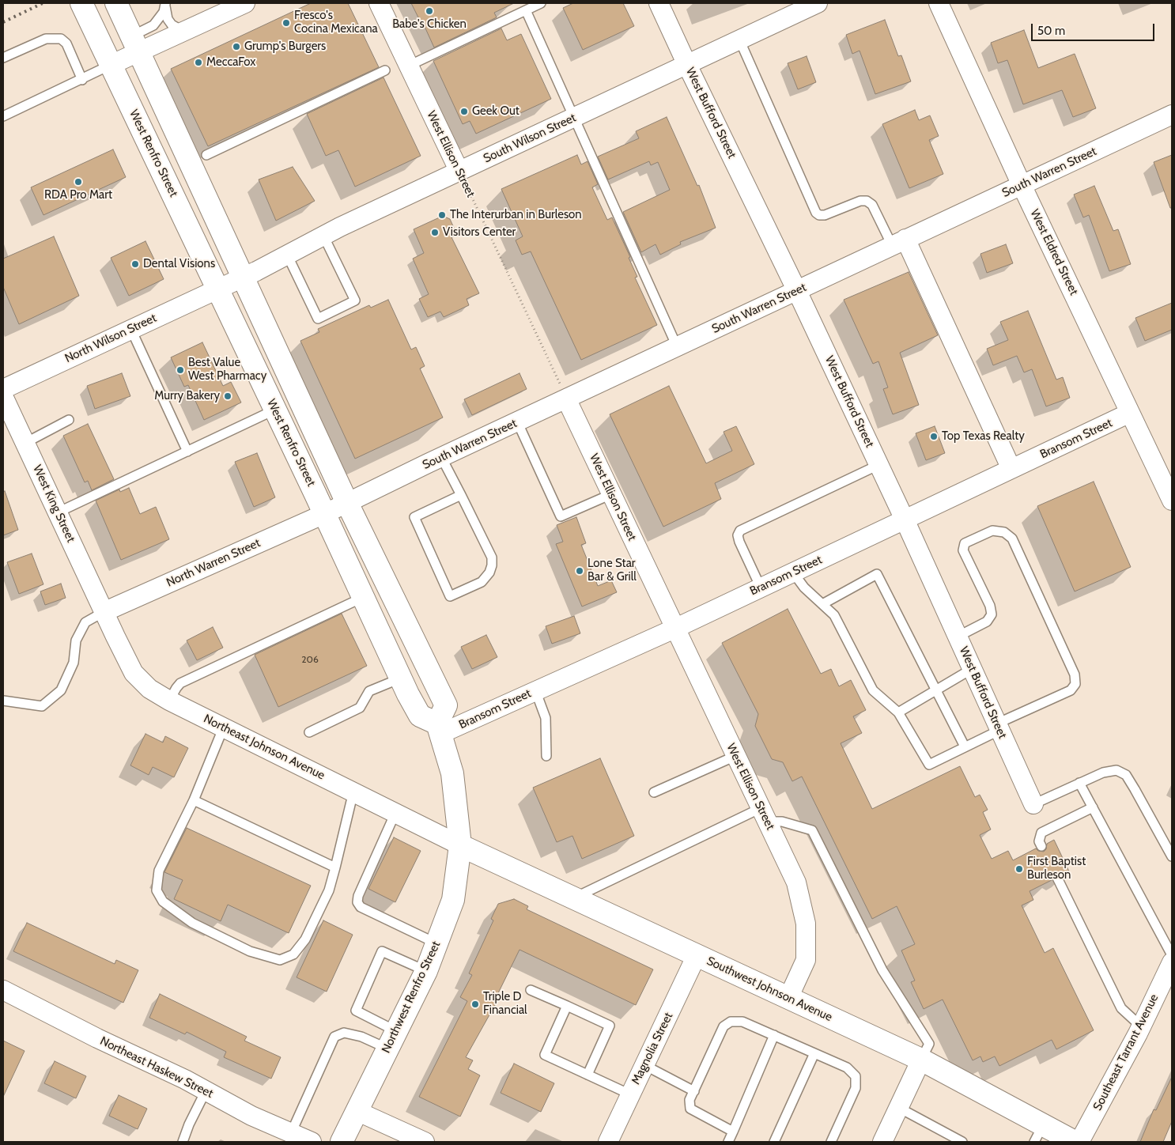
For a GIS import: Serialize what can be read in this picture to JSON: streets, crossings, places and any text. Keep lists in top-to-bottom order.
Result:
{
  "streets": {
    "main road": ["West Renfro Street", "Southwest Johnson Avenue", "Northwest Renfro Street"],
    "street": [
      "West Bufford Street",
      "South Wilson Street",
      "West Ellison Street",
      "South Warren Street",
      "West Eldred Street",
      "North Wilson Street",
      "Bransom Street",
      "West King Street",
      "North Warren Street",
      "Northeast Johnson Avenue",
      "Magnolia Street",
      "Southeast Tarrant Avenue",
      "Northeast Haskew Street"
    ]
  },
  "crossings": [
    ["West Bufford Street", "South Wilson Street"],
    ["West Bufford Street", "South Warren Street"],
    ["West Bufford Street", "Bransom Street"],
    ["South Wilson Street", "West Renfro Street"],
    ["South Wilson Street", "West Ellison Street"],
    ["South Wilson Street", "North Wilson Street"],
    ["West Renfro Street", "South Warren Street"],
    ["West Renfro Street", "North Wilson Street"],
    ["West Renfro Street", "Bransom Street"],
    ["West Renfro Street", "North Warren Street"],
    ["West Ellison Street", "South Warren Street"],
    ["West Ellison Street", "Bransom Street"],
    ["West Ellison Street", "Southwest Johnson Avenue"],
    ["South Warren Street", "West Eldred Street"],
    ["South Warren Street", "North Warren Street"],
    ["West Eldred Street", "Bransom Street"],
    ["West King Street", "North Warren Street"],
    ["West King Street", "Northeast Johnson Avenue"],
    ["North Warren Street", "Northeast Johnson Avenue"],
    ["Northeast Johnson Avenue", "Southwest Johnson Avenue"],
    ["Northeast Johnson Avenue", "Northwest Renfro Street"],
    ["Southwest Johnson Avenue", "Northwest Renfro Street"],
    ["Southwest Johnson Avenue", "Magnolia Street"]
  ],
  "places": [
    "Babe's Chicken",
    "Fresco's Cocina Mexicana",
    "Grump's Burgers",
    "MeccaFox",
    "Geek Out",
    "RDA Pro Mart",
    "The Interurban in Burleson",
    "Visitors Center",
    "Dental Visions",
    "Best Value West Pharmacy",
    "Murry Bakery",
    "Top Texas Realty",
    "Lone Star Bar & Grill",
    "First Baptist Burleson",
    "Triple D Financial"
  ],
  "house_numbers": ["206"],
  "scale_bar": "50 m"
}
